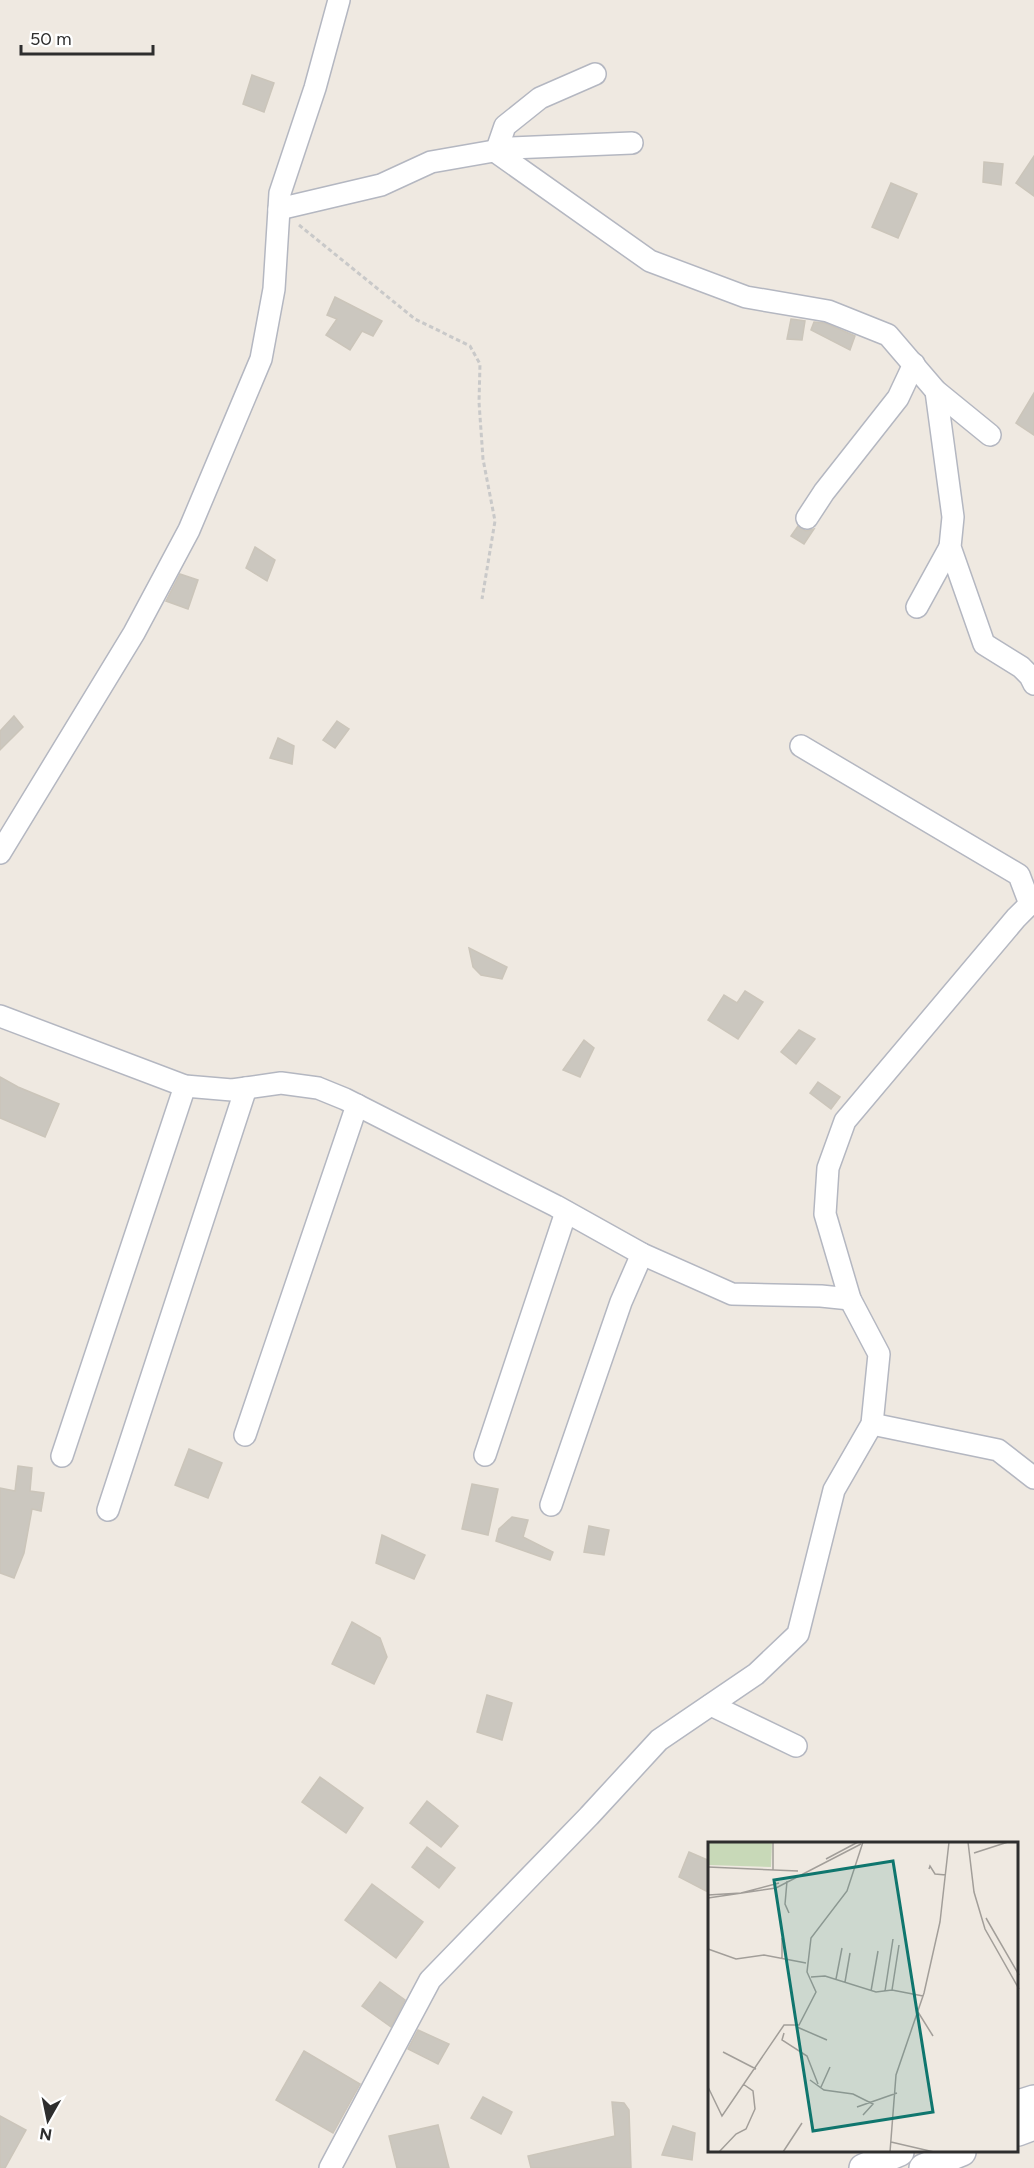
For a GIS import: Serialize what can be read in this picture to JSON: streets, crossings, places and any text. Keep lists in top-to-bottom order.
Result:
{
  "scale_bar": "50 m",
  "north": "bottom"
}
